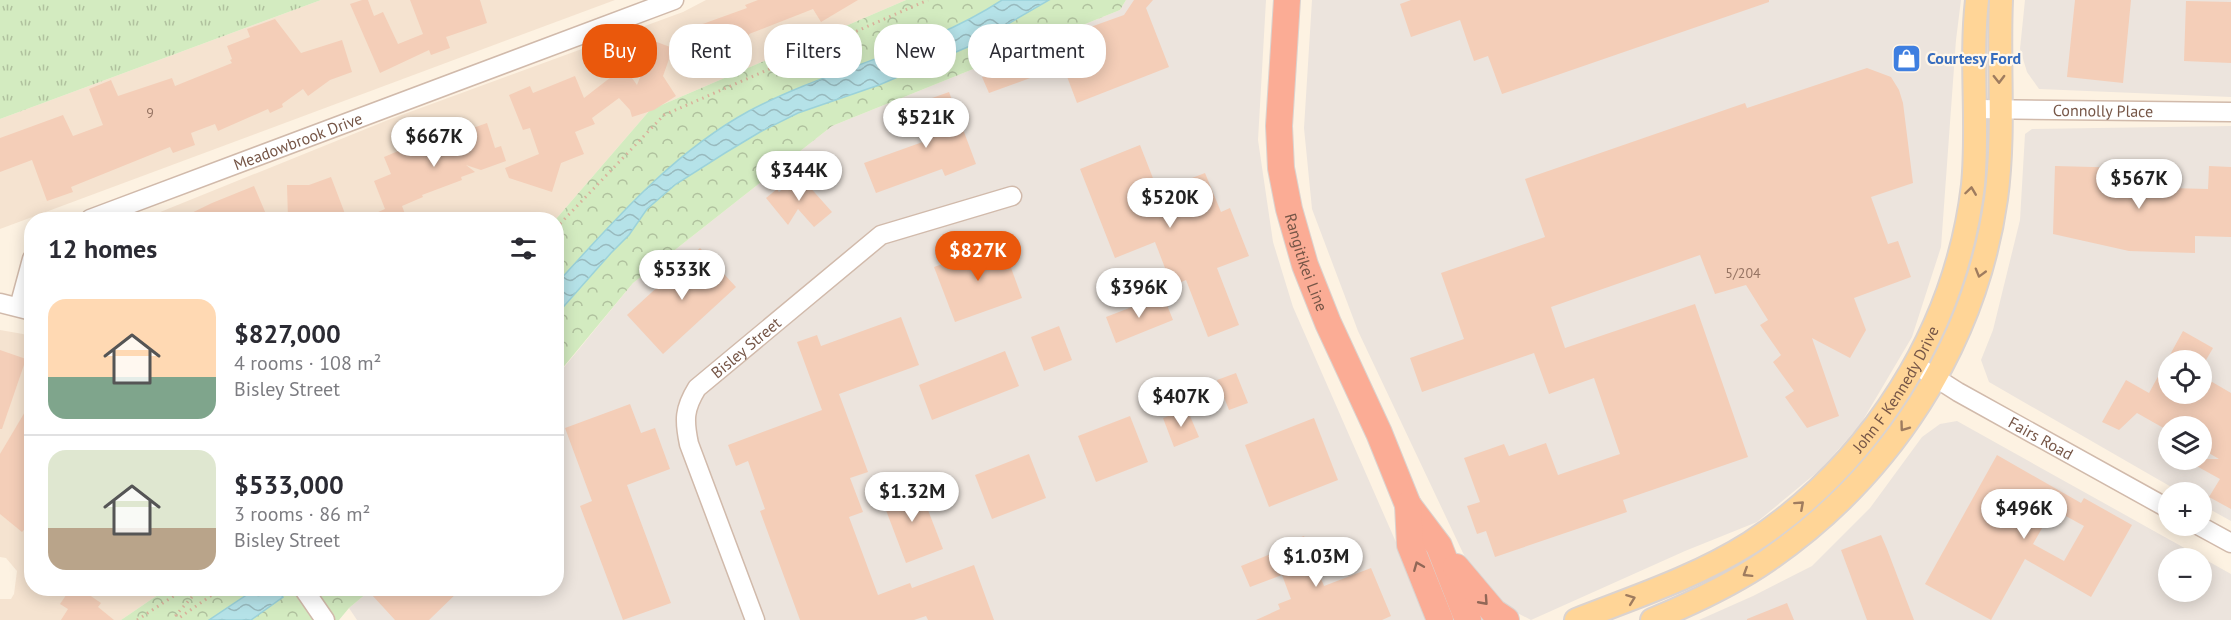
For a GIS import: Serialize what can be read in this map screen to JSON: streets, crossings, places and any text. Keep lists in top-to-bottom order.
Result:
{
  "streets": {
    "highway": ["Rangitikei Line"],
    "main road": ["John F Kennedy Drive"],
    "street": [
      "Connolly Place",
      "Meadowbrook Drive",
      "Bisley Street",
      "Fairs Road"
    ]
  },
  "crossings": [
    ["Connolly Place", "John F Kennedy Drive"],
    ["John F Kennedy Drive", "Fairs Road"]
  ],
  "places": {
    "shop": ["Courtesy Ford"]
  },
  "house_numbers": ["9", "5/204"],
  "page": {
    "chip": [
      "Buy",
      "Rent",
      "Filters",
      "New",
      "Apartment"
    ],
    "price": [
      "$521K",
      "$667K",
      "$344K",
      "$567K",
      "$520K",
      "$827K",
      "$533K",
      "$396K",
      "$407K",
      "$1.32M",
      "$496K",
      "$1.03M"
    ],
    "heading": "12 homes",
    "list": [
      {
        "name": "$827,000",
        "note": "4 rooms · 108 m² · Bisley Street"
      },
      {
        "name": "$533,000",
        "note": "3 rooms · 86 m² · Bisley Street"
      }
    ],
    "map_buttons": ["+", "−"]
  }
}
